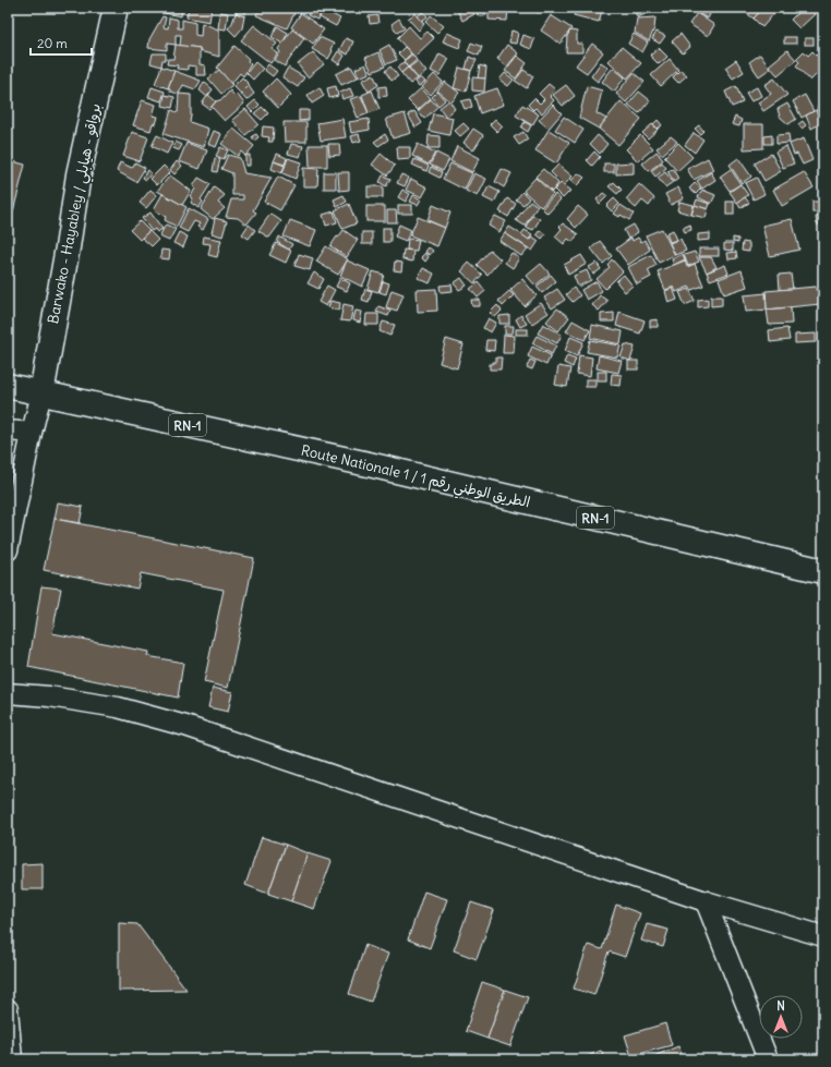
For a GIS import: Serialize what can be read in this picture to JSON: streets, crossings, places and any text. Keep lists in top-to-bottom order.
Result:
{
  "streets": {
    "main road": ["Barwako - Hayabley / برواقو - هيابلي", "RN-1", "Route Nationale 1 / الطريق الوطني رقم 1"]
  },
  "crossings": [
    ["Barwako - Hayabley / برواقو - هيابلي", "Route Nationale 1 / الطريق الوطني رقم 1"]
  ],
  "scale_bar": "20 m",
  "north": "top"
}
